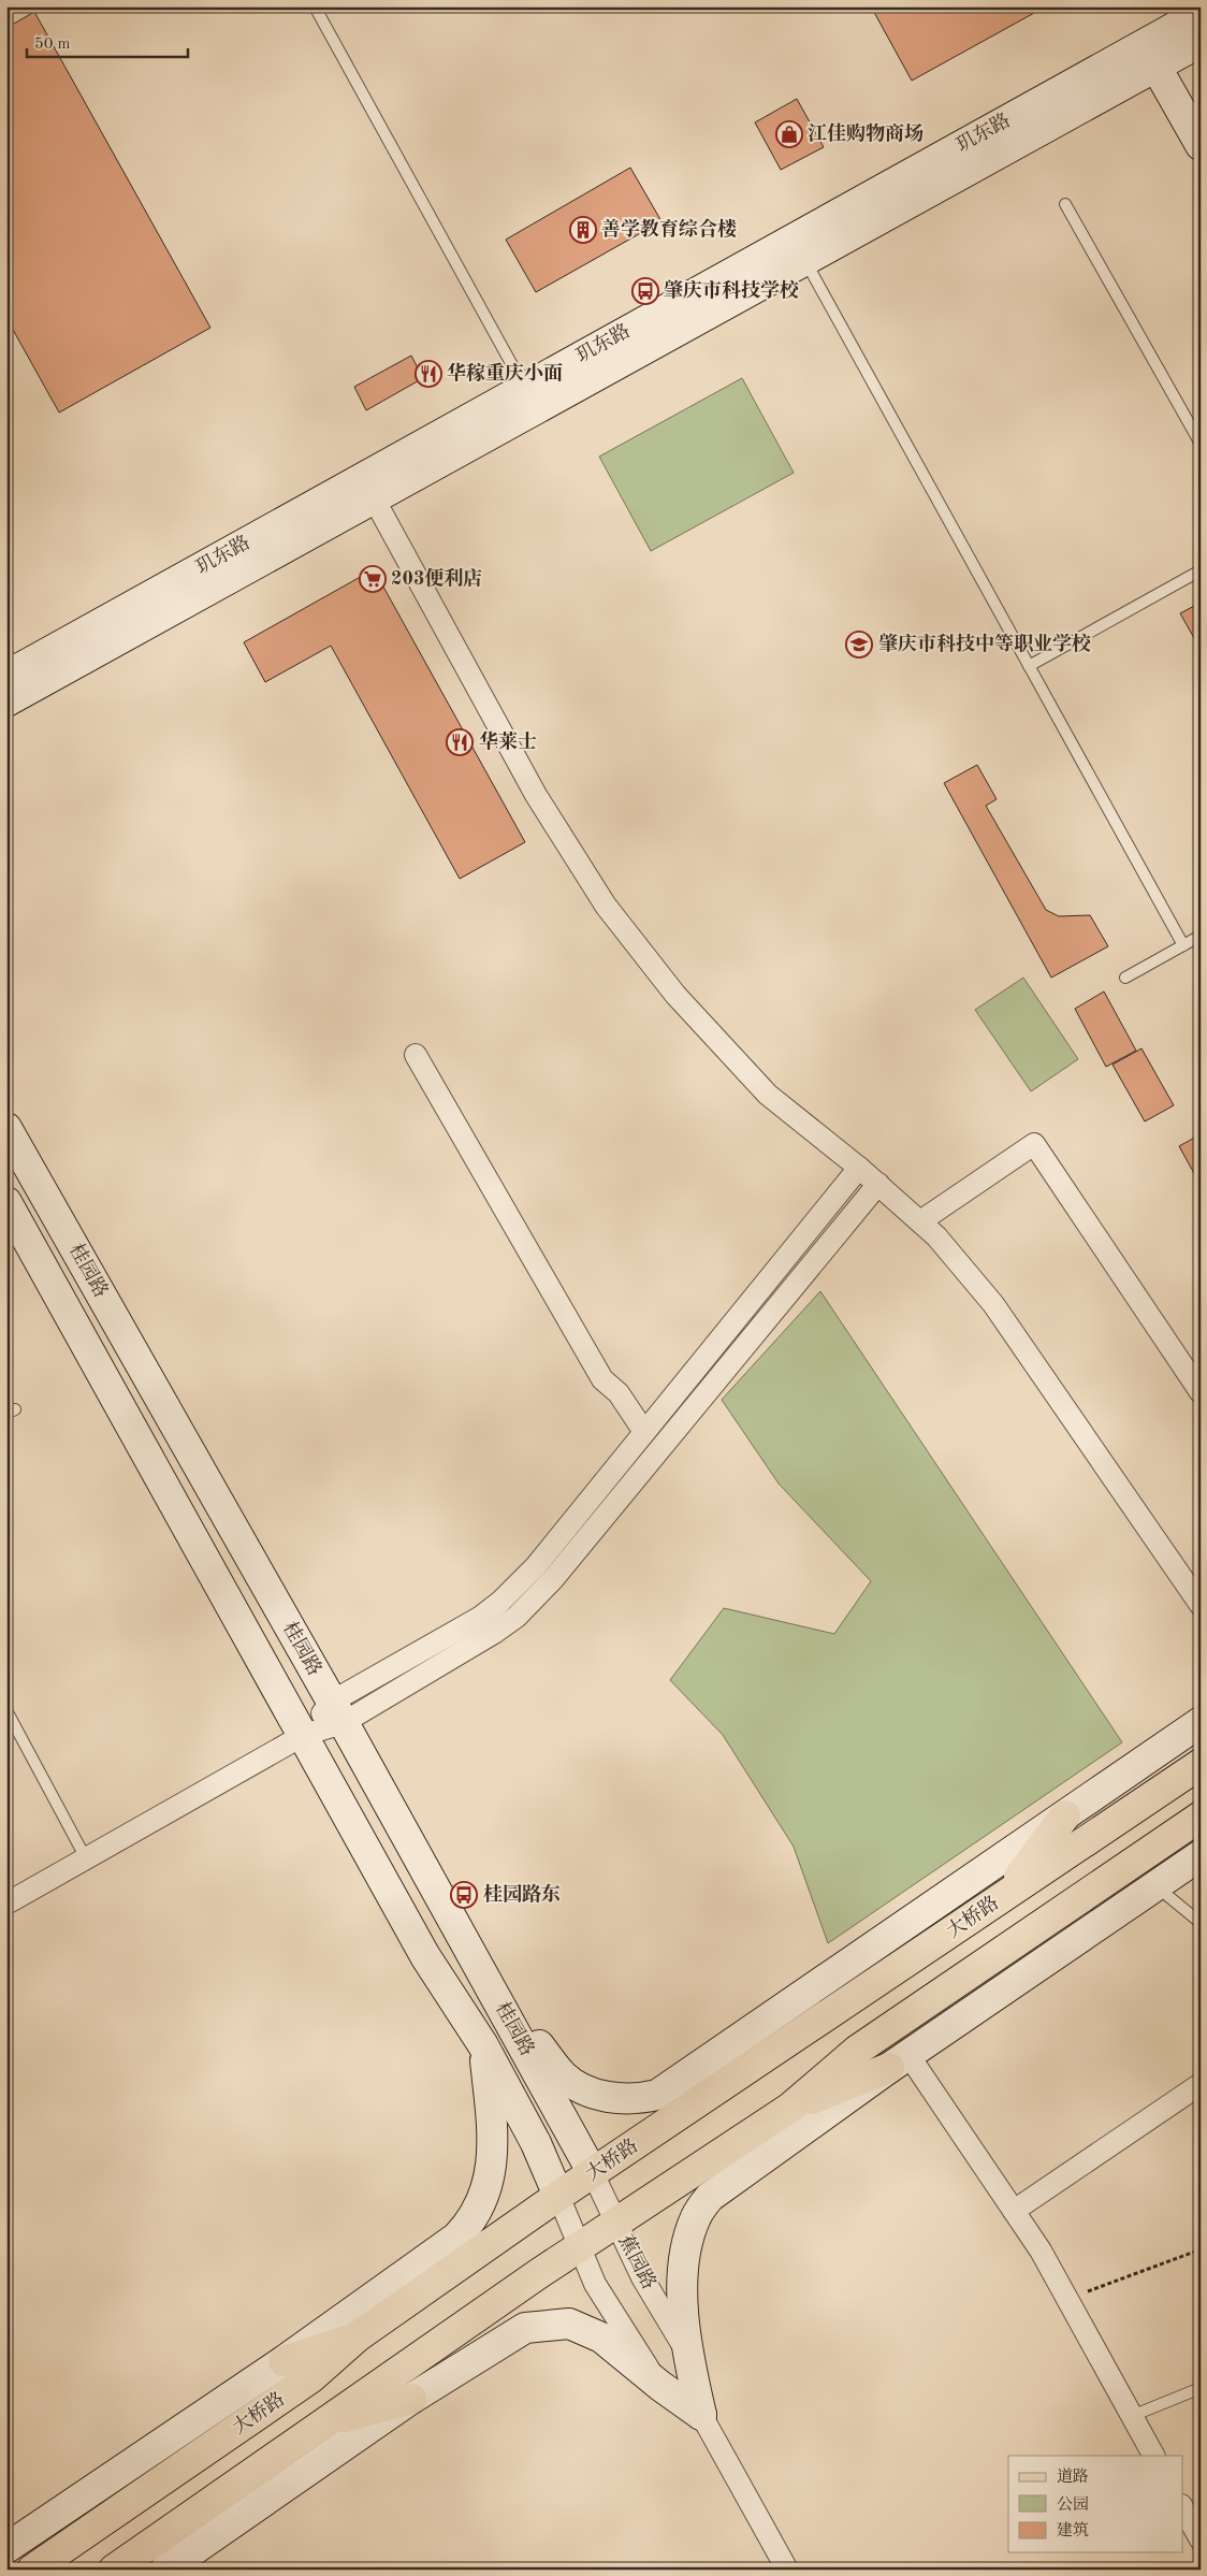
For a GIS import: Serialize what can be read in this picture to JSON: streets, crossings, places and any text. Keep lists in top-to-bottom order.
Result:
{
  "streets": {
    "main road": ["玑东路", "桂园路", "大桥路"],
    "street": ["蕉园路"]
  },
  "crossings": [
    ["桂园路", "大桥路"],
    ["桂园路", "蕉园路"],
    ["大桥路", "蕉园路"]
  ],
  "places": {
    "shop": ["江佳购物商场"],
    "building": ["善学教育综合楼"],
    "bus stop": ["肇庆市科技学校", "桂园路东"],
    "restaurant": ["华稼重庆小面", "华莱士"],
    "supermarket": ["203便利店"],
    "school or university": ["肇庆市科技中等职业学校"]
  },
  "legend": ["道路", "公园", "建筑"],
  "scale_bar": "50 m"
}
